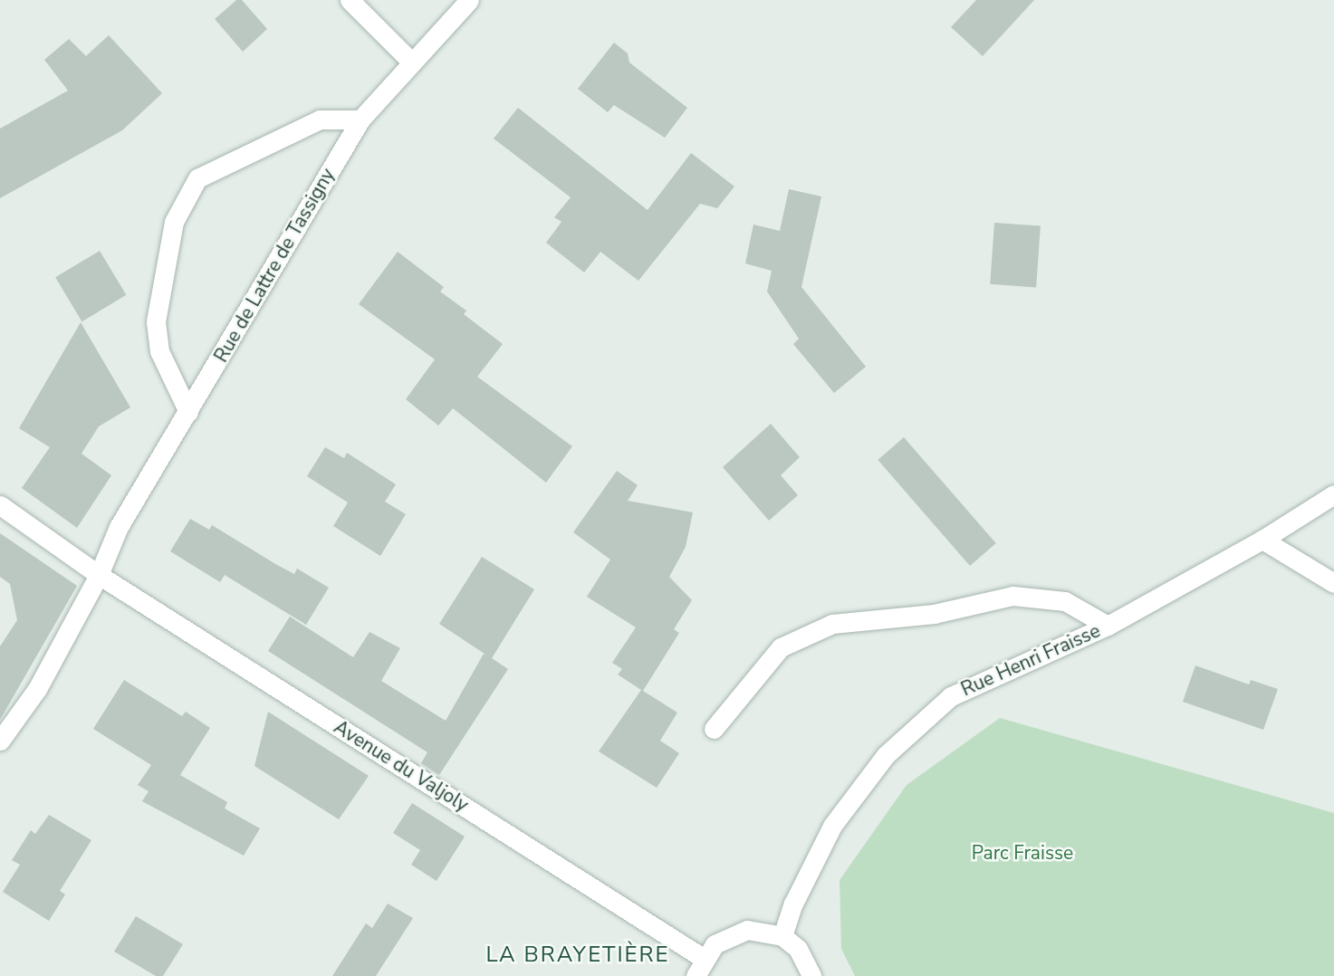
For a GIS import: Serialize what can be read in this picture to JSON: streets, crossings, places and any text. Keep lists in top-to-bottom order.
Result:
{
  "streets": {
    "street": ["Rue de Lattre de Tassigny", "Rue Henri Fraisse", "Avenue du Valjoly"]
  },
  "crossings": [
    ["Rue de Lattre de Tassigny", "Avenue du Valjoly"]
  ],
  "districts": ["LA BRAYETIÈRE"],
  "parks": ["Parc Fraisse"]
}
